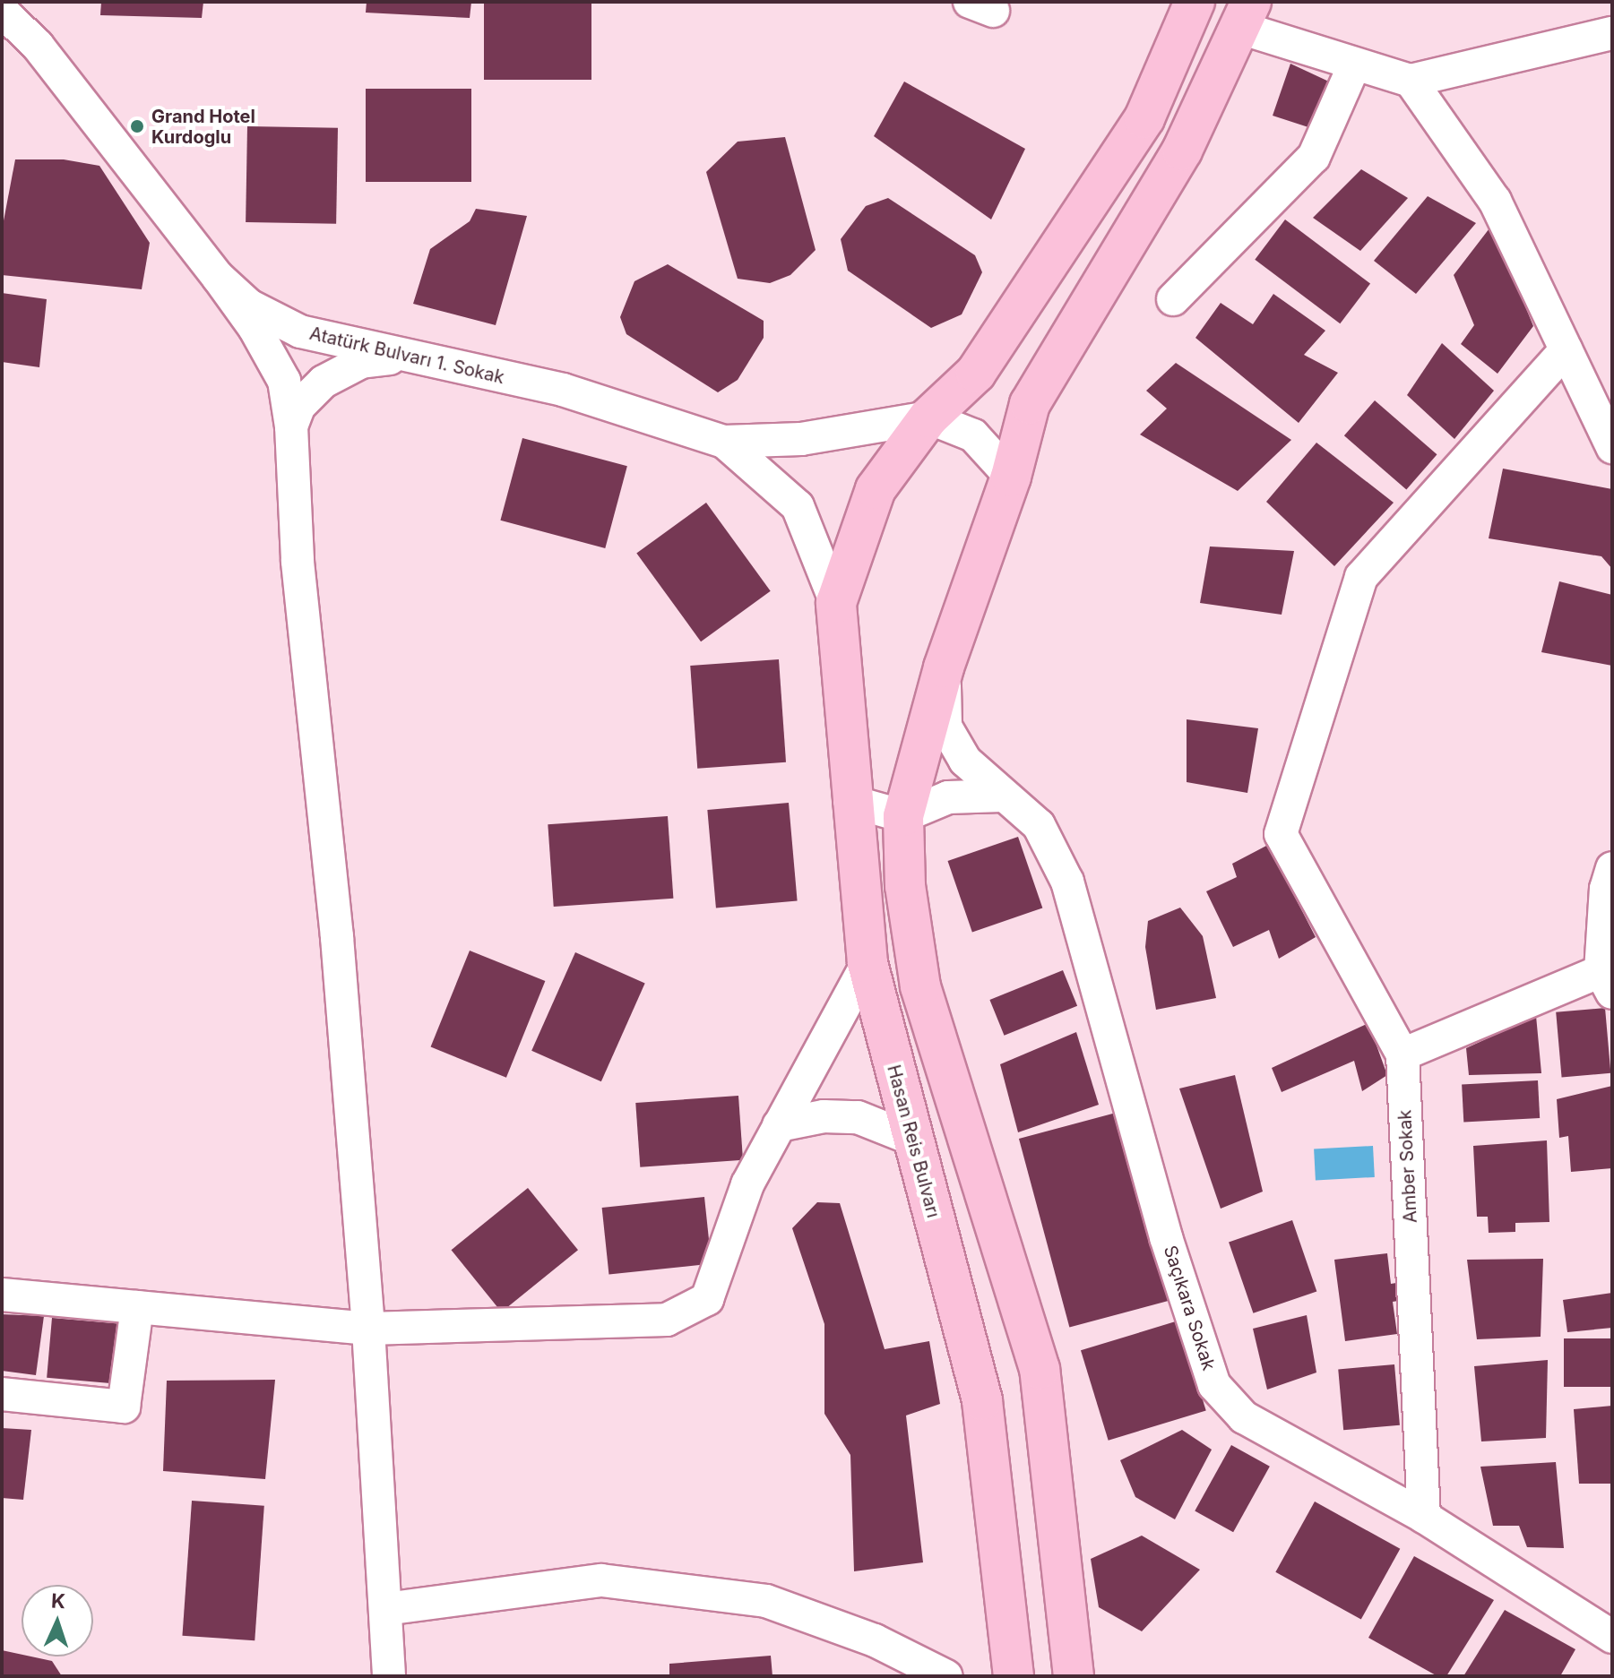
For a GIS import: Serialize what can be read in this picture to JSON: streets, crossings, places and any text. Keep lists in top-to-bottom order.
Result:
{
  "streets": {
    "main road": ["Hasan Reis Bulvarı"],
    "street": ["Atatürk Bulvarı 1. Sokak", "Amber Sokak", "Saçıkara Sokak"]
  },
  "crossings": [
    ["Amber Sokak", "Saçıkara Sokak"]
  ],
  "places": ["Grand Hotel Kurdoglu"],
  "north": "top"
}
